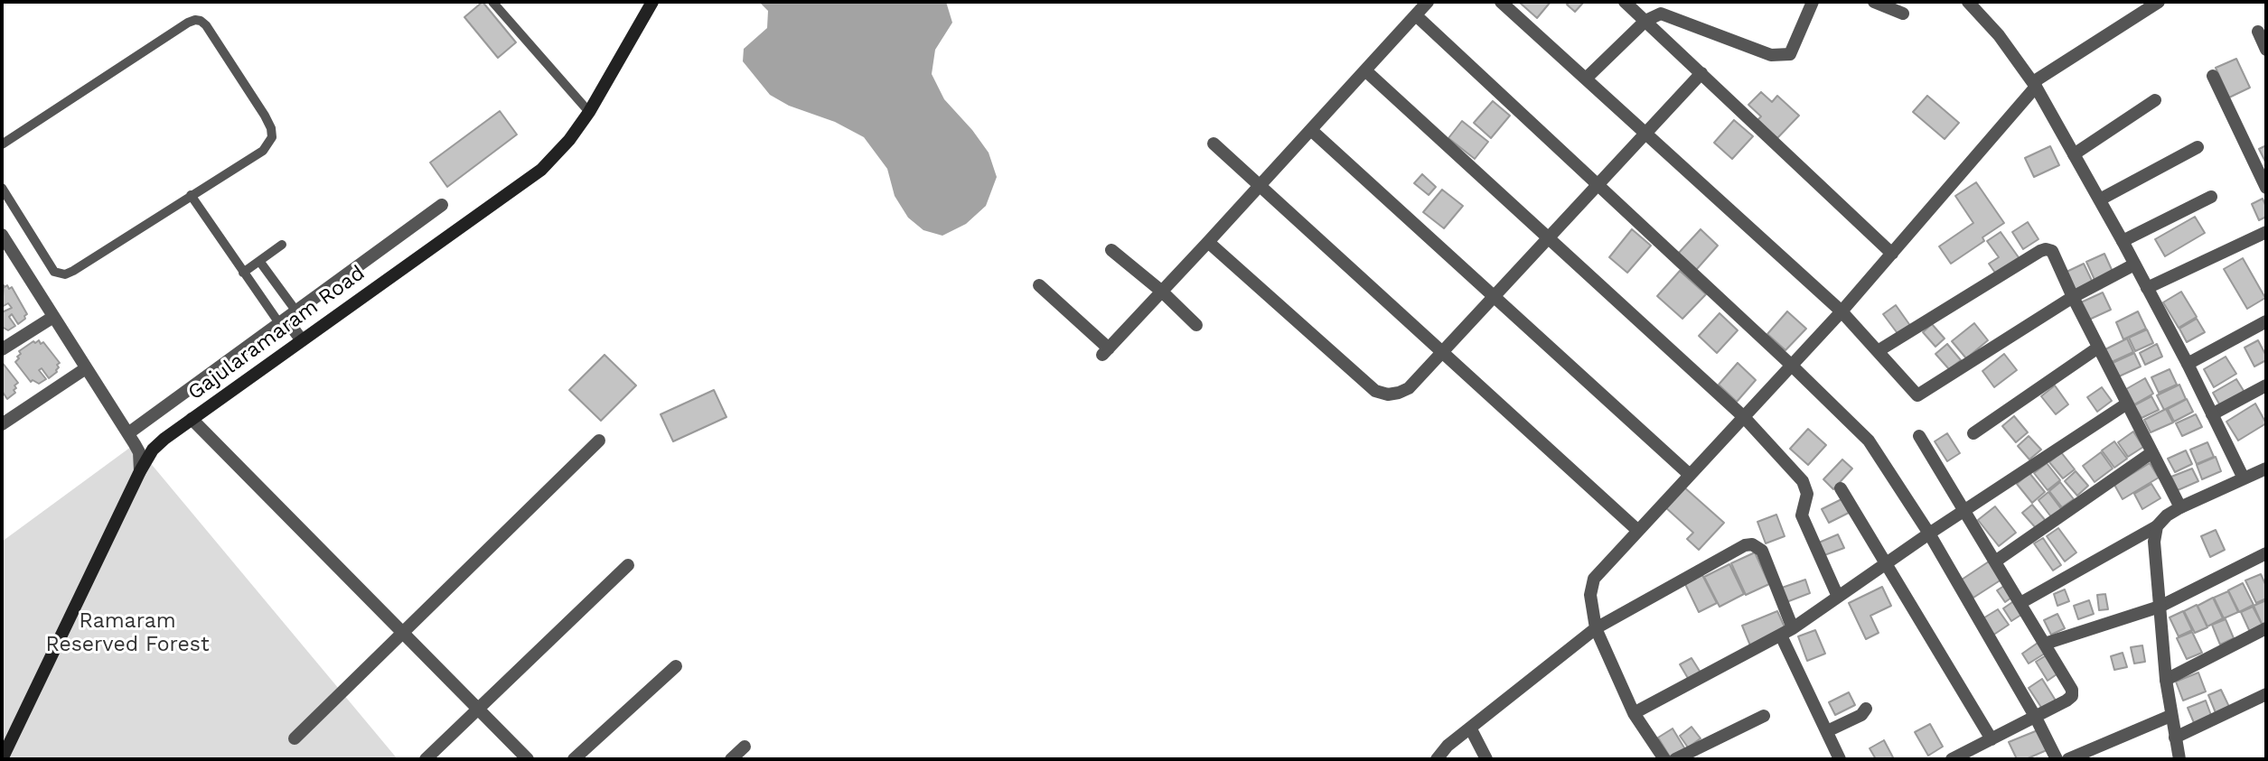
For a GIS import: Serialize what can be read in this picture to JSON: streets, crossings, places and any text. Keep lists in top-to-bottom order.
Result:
{
  "streets": {
    "main road": ["Gajularamaram Road"]
  },
  "parks": ["Ramaram Reserved Forest"]
}
